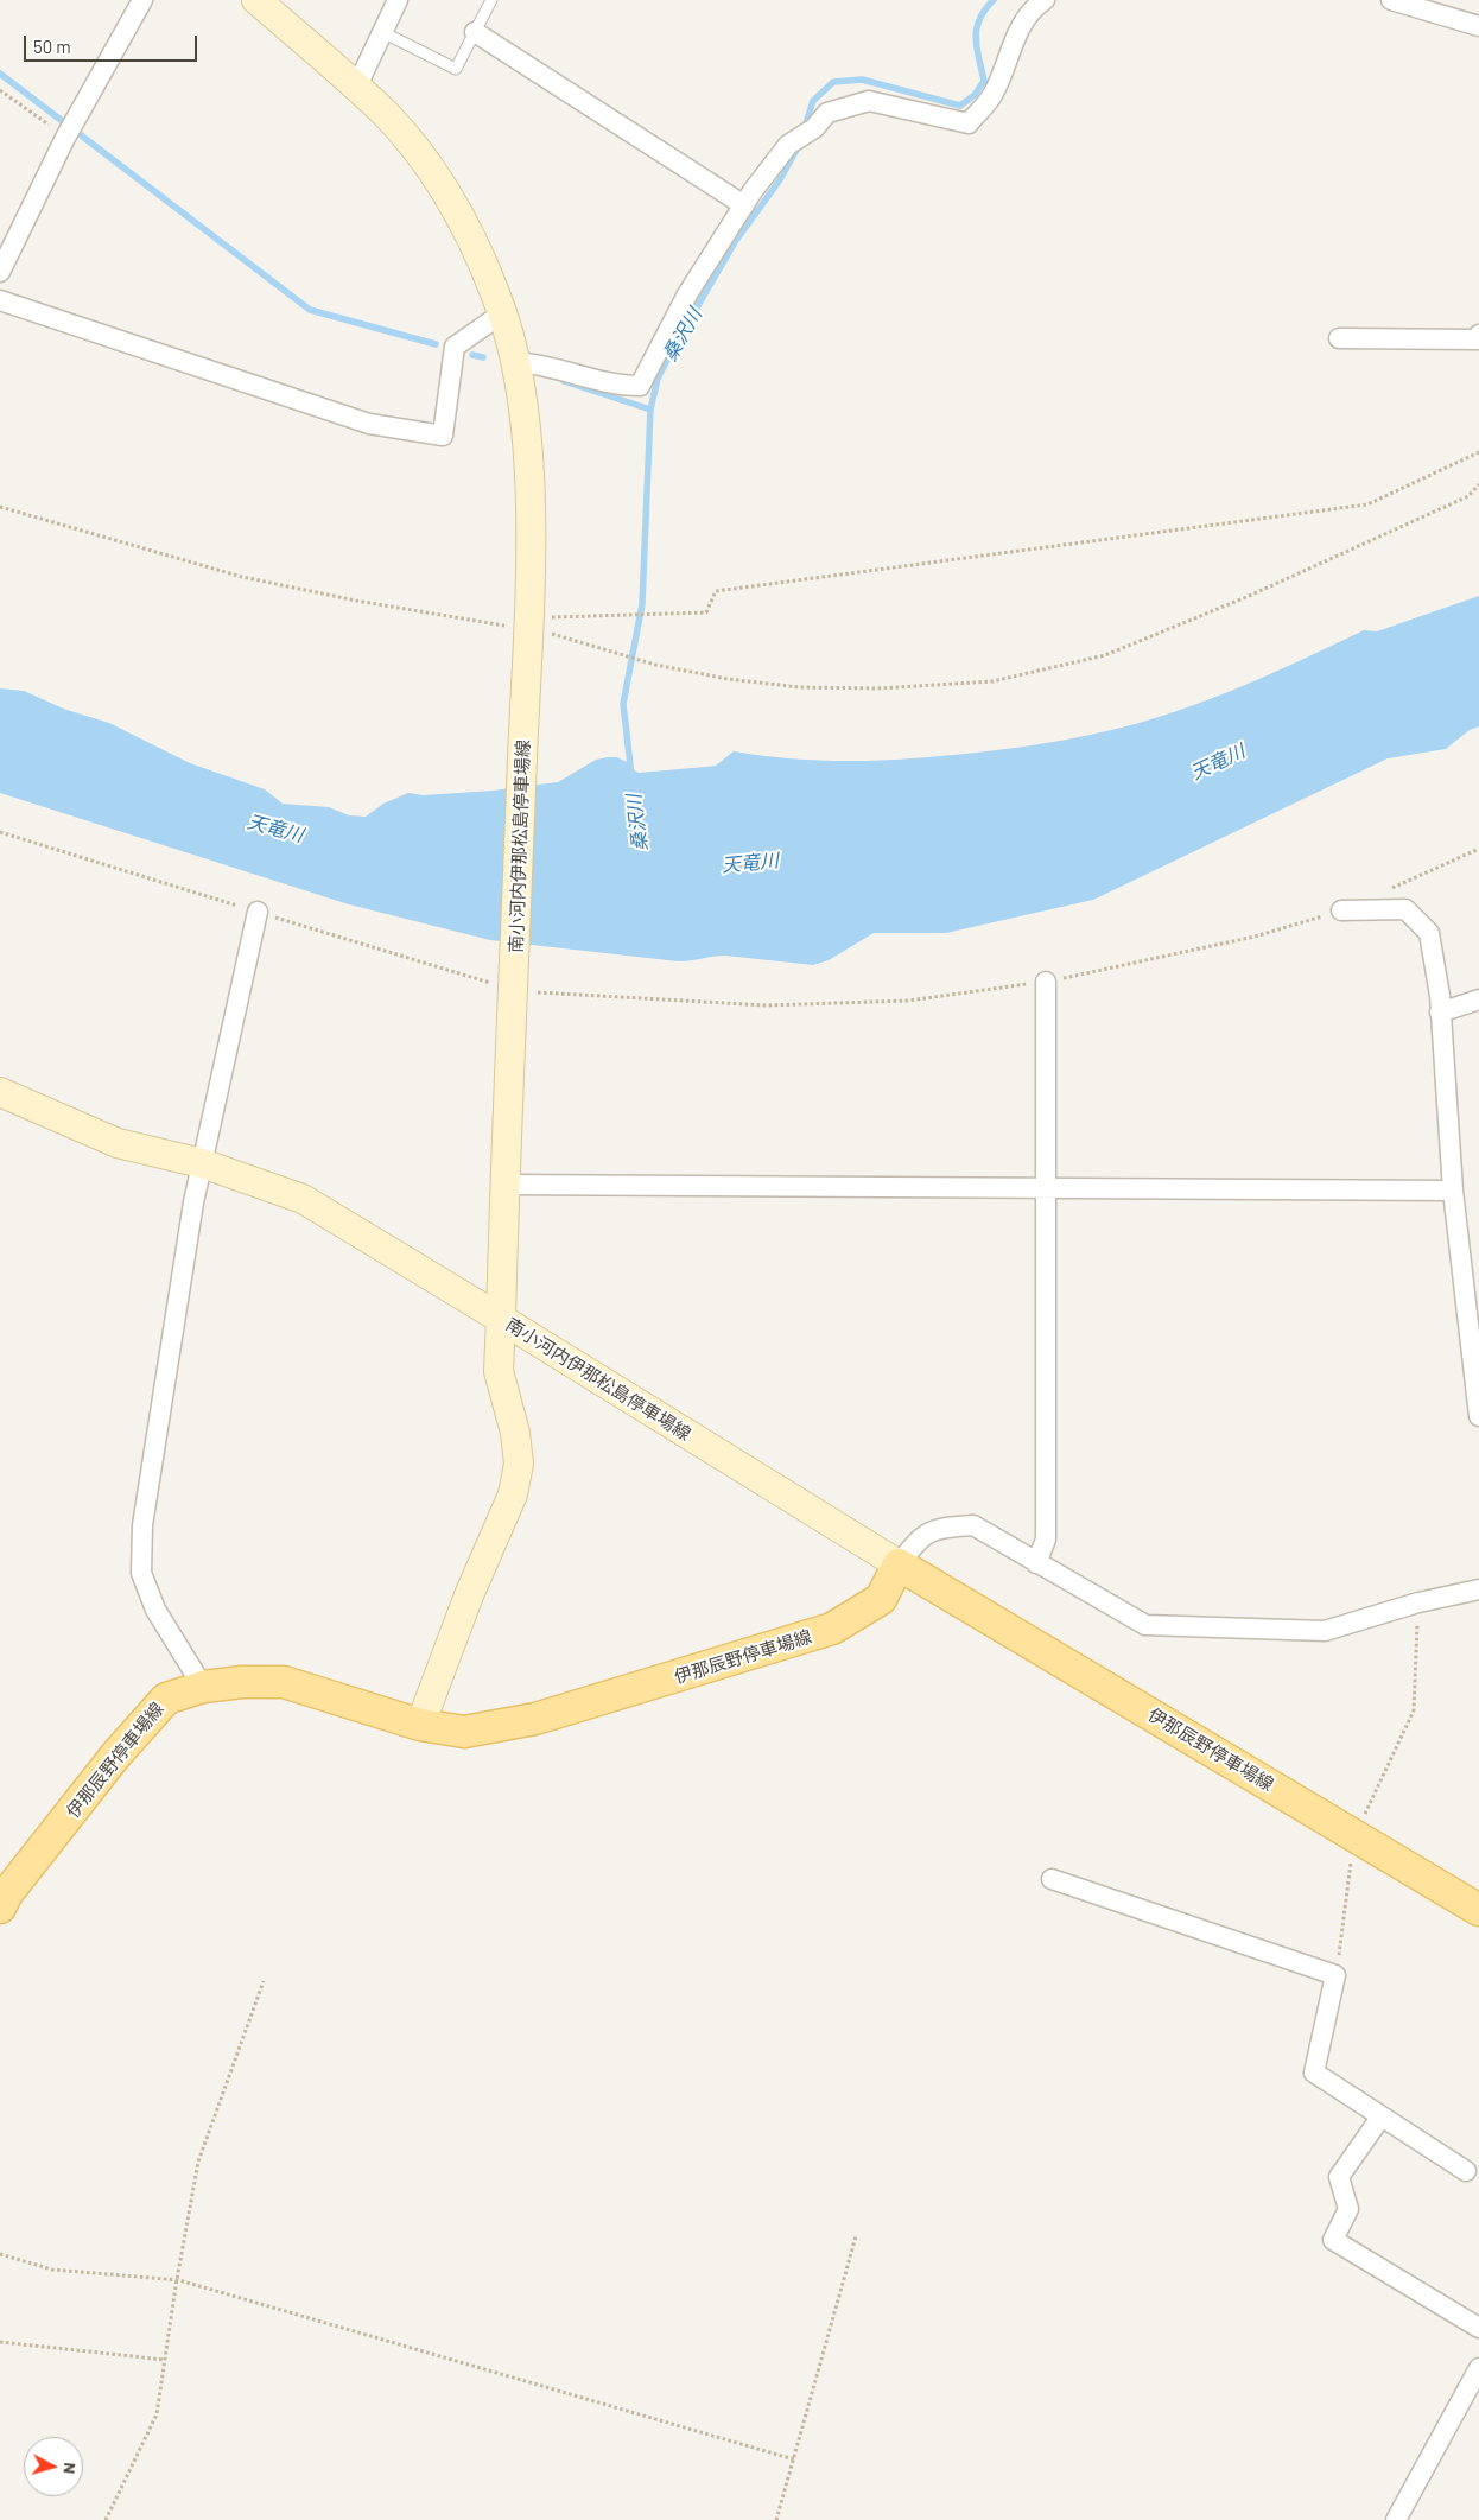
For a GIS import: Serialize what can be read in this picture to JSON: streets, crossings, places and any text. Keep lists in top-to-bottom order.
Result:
{
  "streets": {
    "main road": ["南小河内伊那松島停車場線", "伊那辰野停車場線"]
  },
  "crossings": [
    ["南小河内伊那松島停車場線", "伊那辰野停車場線"]
  ],
  "water": ["桑沢川", "天竜川"],
  "scale_bar": "50 m",
  "north": "right"
}
